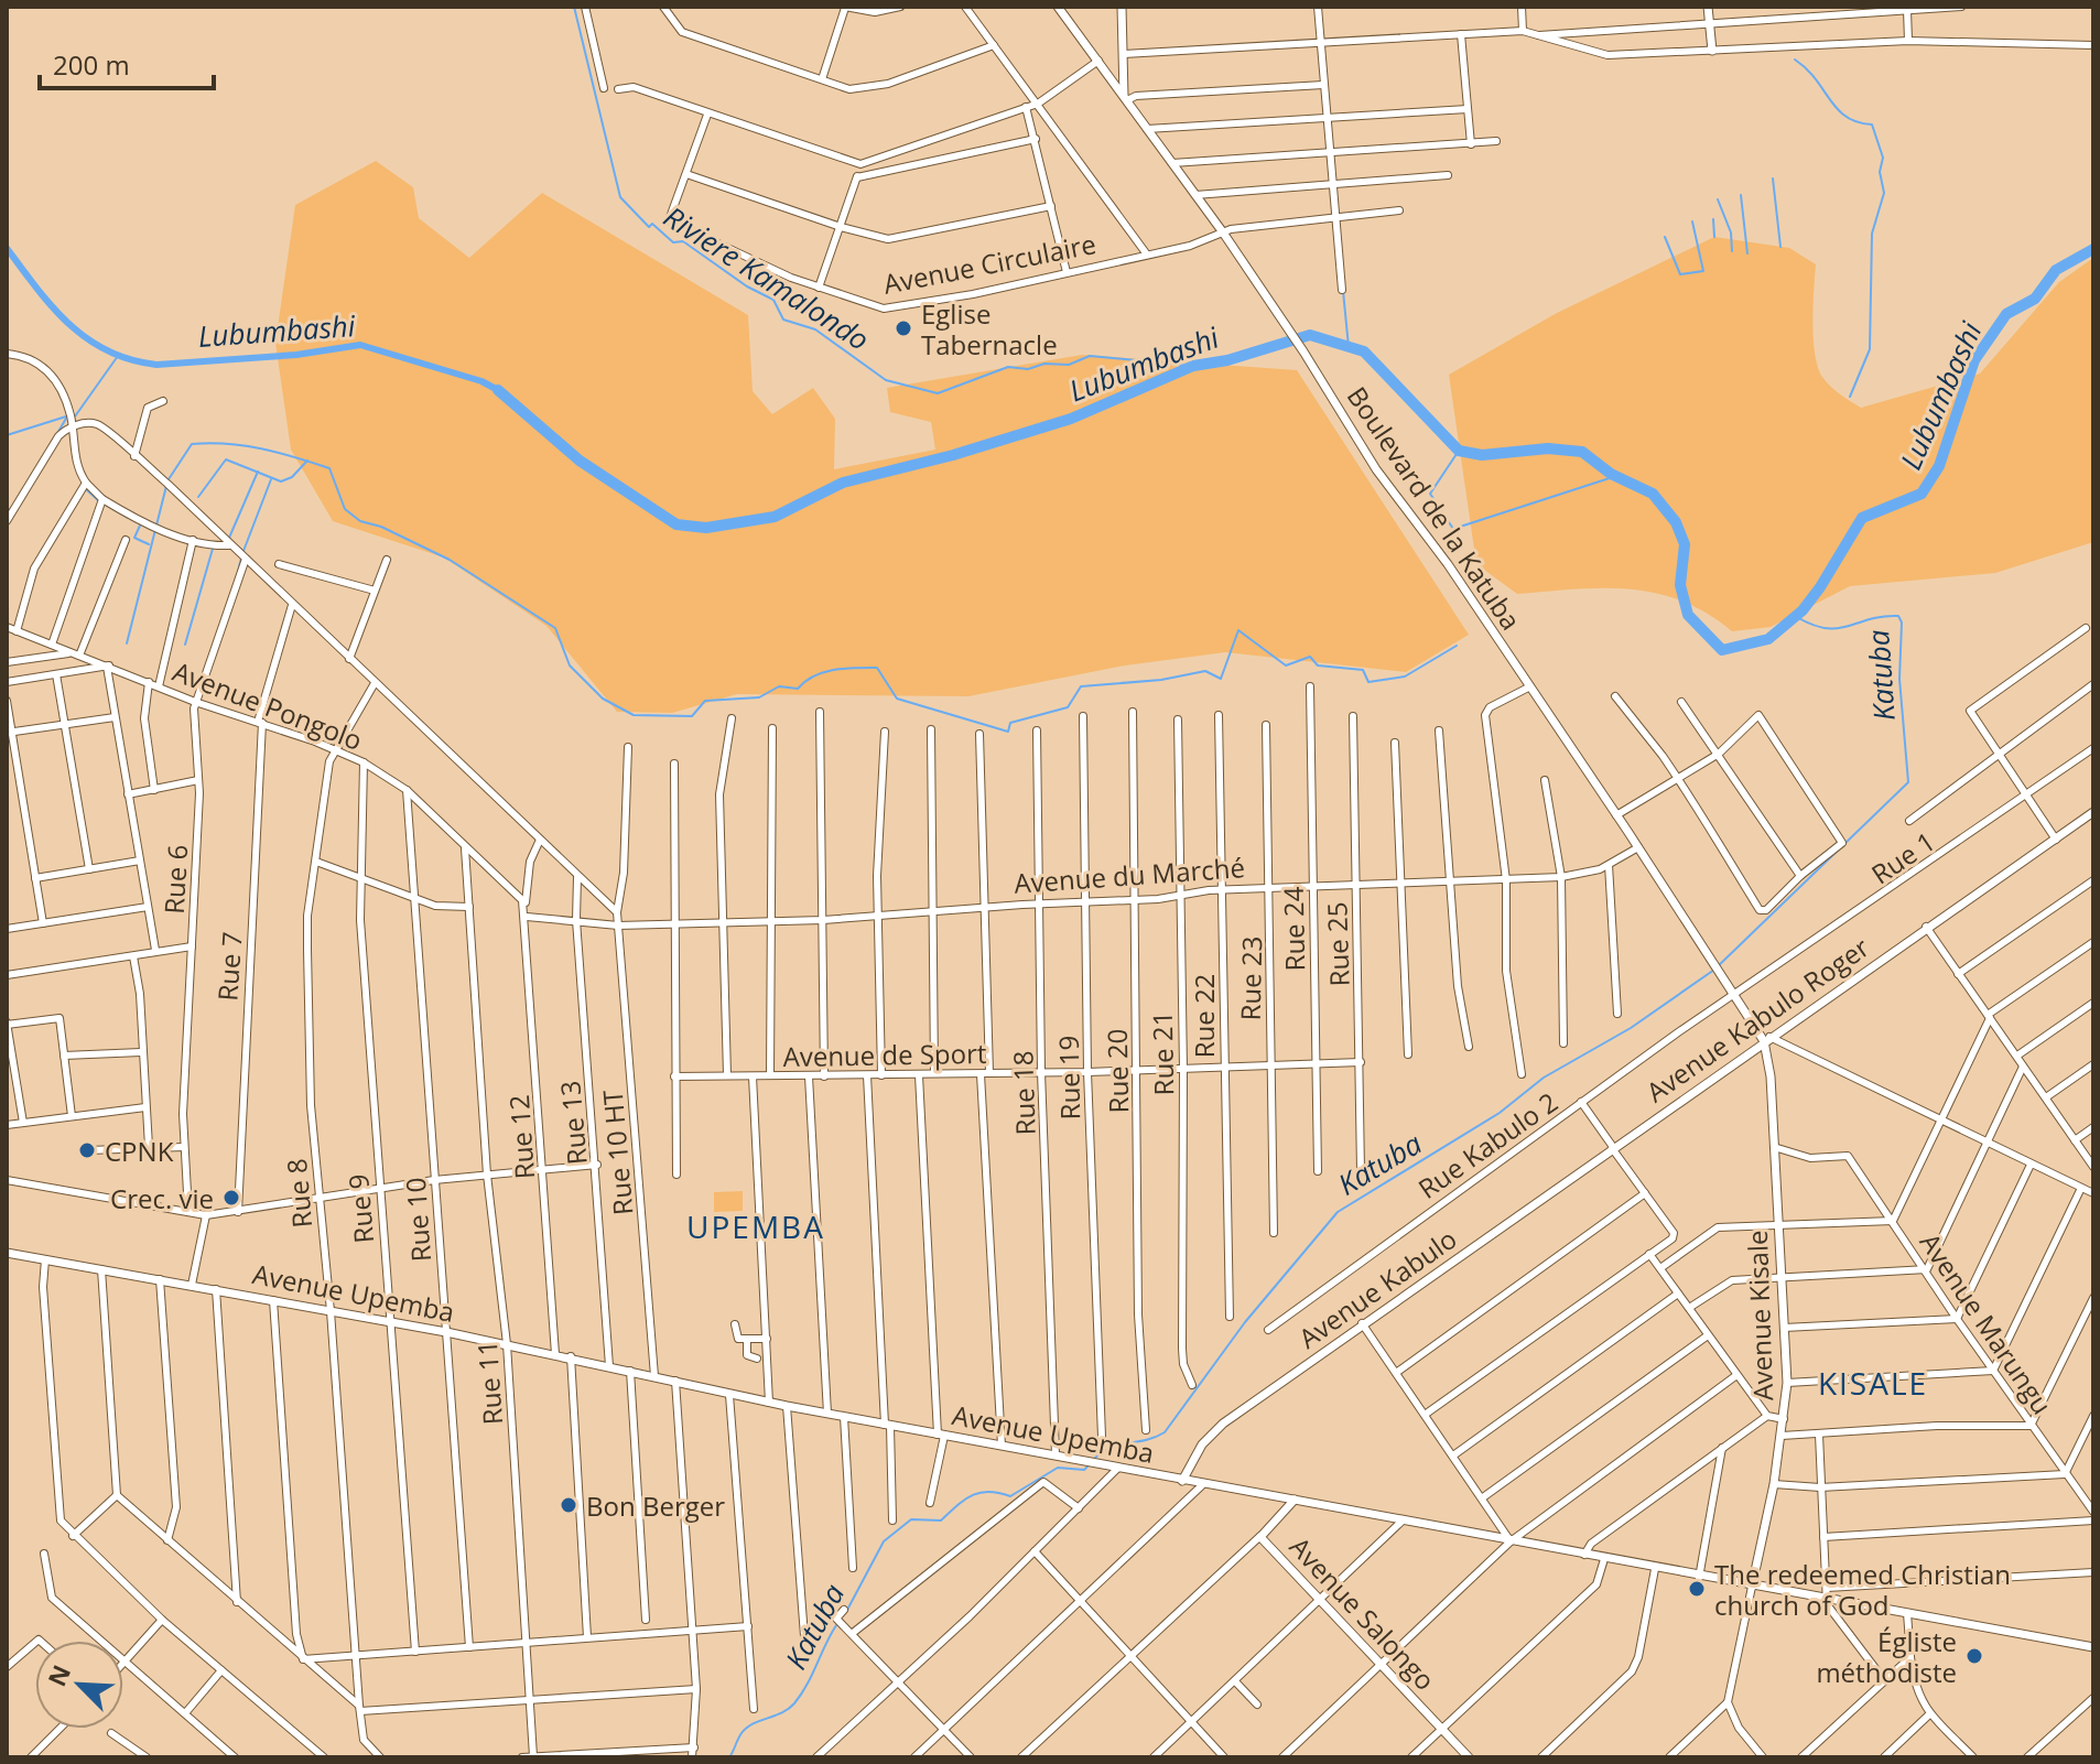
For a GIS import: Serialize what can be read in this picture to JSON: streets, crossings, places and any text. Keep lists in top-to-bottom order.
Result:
{
  "streets": {
    "street": [
      "Avenue Circulaire",
      "Boulevard de la Katuba",
      "Avenue Pongolo",
      "Rue 1",
      "Avenue du Marché",
      "Rue 6",
      "Rue 24",
      "Rue 25",
      "Rue 7",
      "Rue 23",
      "Rue 22",
      "Avenue Kabulo Roger",
      "Rue 21",
      "Avenue de Sport",
      "Rue 20",
      "Rue 19",
      "Rue 18",
      "Rue 13",
      "Rue 12",
      "Rue Kabulo 2",
      "Rue 10 HT",
      "Rue 8",
      "Rue 9",
      "Rue 10",
      "Avenue Kabulo",
      "Avenue Upemba",
      "Avenue Kisale",
      "Avenue Marungu",
      "Rue 11",
      "Avenue Salongo"
    ]
  },
  "crossings": [
    ["Avenue Circulaire", "Boulevard de la Katuba"],
    ["Boulevard de la Katuba", "Rue 1"],
    ["Boulevard de la Katuba", "Avenue du Marché"],
    ["Boulevard de la Katuba", "Avenue Kabulo Roger"],
    ["Boulevard de la Katuba", "Rue Kabulo 2"],
    ["Boulevard de la Katuba", "Avenue Kisale"],
    ["Avenue Pongolo", "Rue 6"],
    ["Avenue Pongolo", "Rue 7"],
    ["Avenue Pongolo", "Rue 8"],
    ["Avenue Pongolo", "Rue 9"],
    ["Avenue Pongolo", "Rue 10"],
    ["Avenue Pongolo", "Rue 11"],
    ["Rue 1", "Rue Kabulo 2"],
    ["Avenue du Marché", "Rue 24"],
    ["Avenue du Marché", "Rue 25"],
    ["Avenue du Marché", "Rue 23"],
    ["Avenue du Marché", "Rue 22"],
    ["Avenue du Marché", "Rue 21"],
    ["Avenue du Marché", "Rue 20"],
    ["Avenue du Marché", "Rue 19"],
    ["Avenue du Marché", "Rue 18"],
    ["Avenue du Marché", "Rue 10 HT"],
    ["Rue 24", "Avenue de Sport"],
    ["Rue 25", "Avenue de Sport"],
    ["Rue 23", "Avenue de Sport"],
    ["Rue 22", "Avenue de Sport"],
    ["Avenue Kabulo Roger", "Avenue Kabulo"],
    ["Avenue Kabulo Roger", "Avenue Kisale"],
    ["Rue 21", "Avenue de Sport"],
    ["Avenue de Sport", "Rue 20"],
    ["Avenue de Sport", "Rue 19"],
    ["Avenue de Sport", "Rue 18"],
    ["Rue 18", "Avenue Upemba"],
    ["Rue 13", "Avenue Upemba"],
    ["Rue 12", "Avenue Upemba"],
    ["Rue 10 HT", "Avenue Upemba"],
    ["Rue 8", "Avenue Upemba"],
    ["Rue 9", "Avenue Upemba"],
    ["Rue 10", "Avenue Upemba"],
    ["Avenue Kabulo", "Avenue Upemba"],
    ["Avenue Upemba", "Avenue Kisale"],
    ["Avenue Upemba", "Rue 11"],
    ["Avenue Upemba", "Avenue Salongo"],
    ["Avenue Kisale", "Avenue Marungu"]
  ],
  "districts": ["UPEMBA", "KISALE"],
  "water": ["Riviere Kamalondo", "Lubumbashi", "Katuba"],
  "places": [
    "Eglise Tabernacle",
    "CPNK",
    "Crec. vie",
    "Bon Berger",
    "The redeemed Christian church of God",
    "Égliste méthodiste"
  ],
  "scale_bar": "200 m",
  "north": "top left"
}
